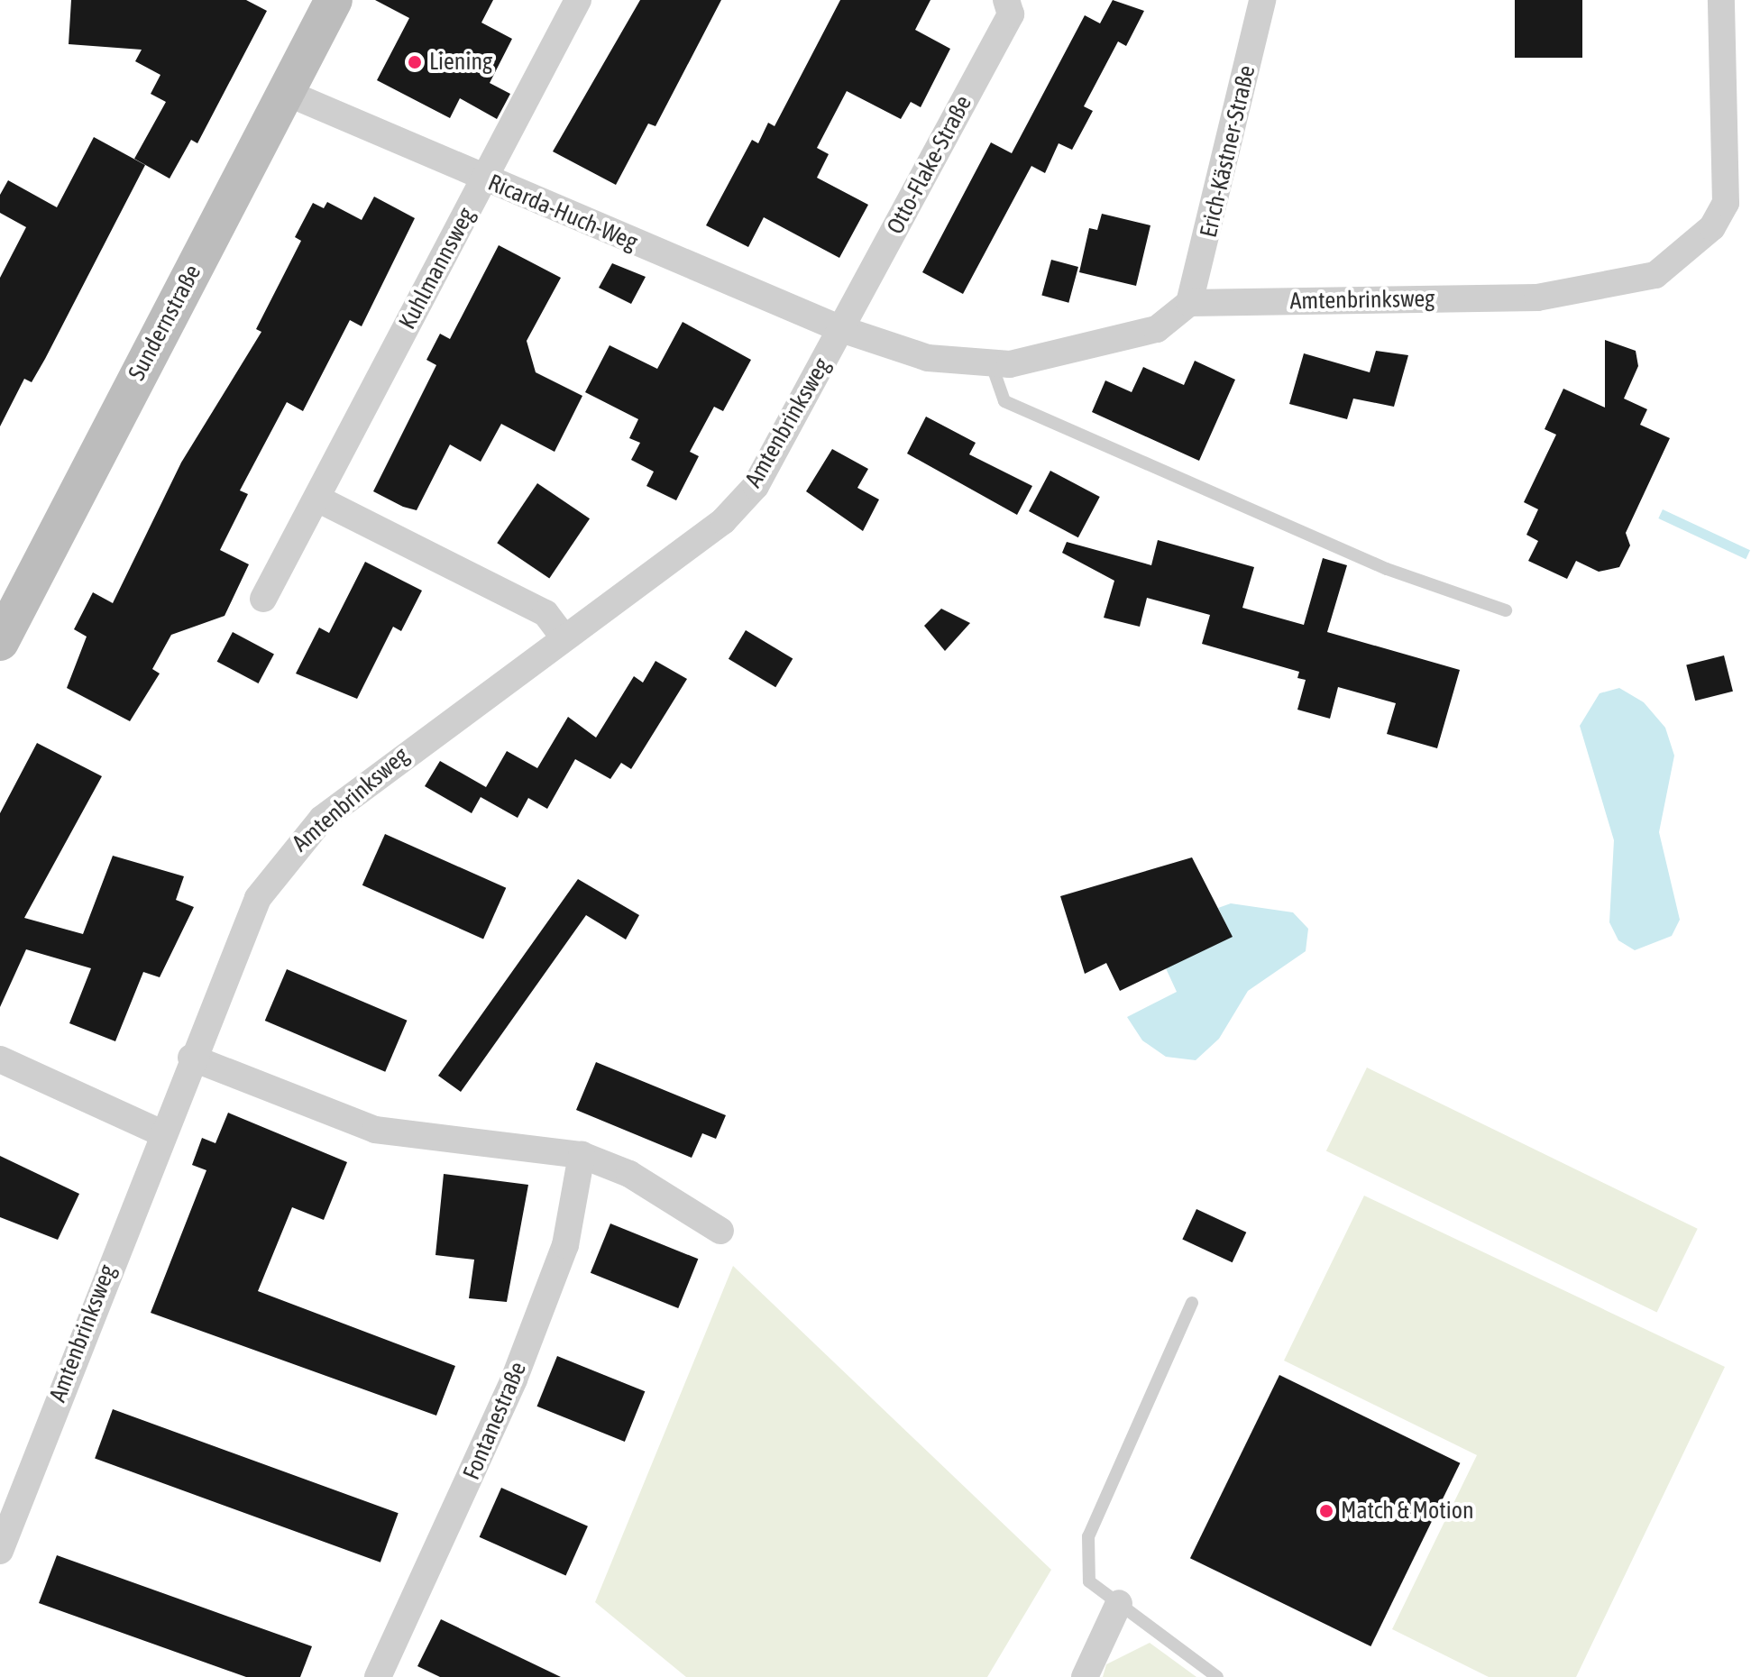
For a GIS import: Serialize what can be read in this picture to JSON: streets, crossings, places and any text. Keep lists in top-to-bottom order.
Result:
{
  "streets": {
    "street": [
      "Erich-Kästner-Straße",
      "Otto-Flake-Straße",
      "Ricarda-Huch-Weg",
      "Kuhlmannsweg",
      "Amtenbrinksweg",
      "Sundernstraße",
      "Fontanestraße"
    ]
  },
  "crossings": [
    ["Erich-Kästner-Straße", "Amtenbrinksweg"],
    ["Otto-Flake-Straße", "Ricarda-Huch-Weg"],
    ["Otto-Flake-Straße", "Amtenbrinksweg"],
    ["Ricarda-Huch-Weg", "Kuhlmannsweg"],
    ["Ricarda-Huch-Weg", "Amtenbrinksweg"],
    ["Ricarda-Huch-Weg", "Sundernstraße"]
  ],
  "places": ["Liening", "Match & Motion"]
}
